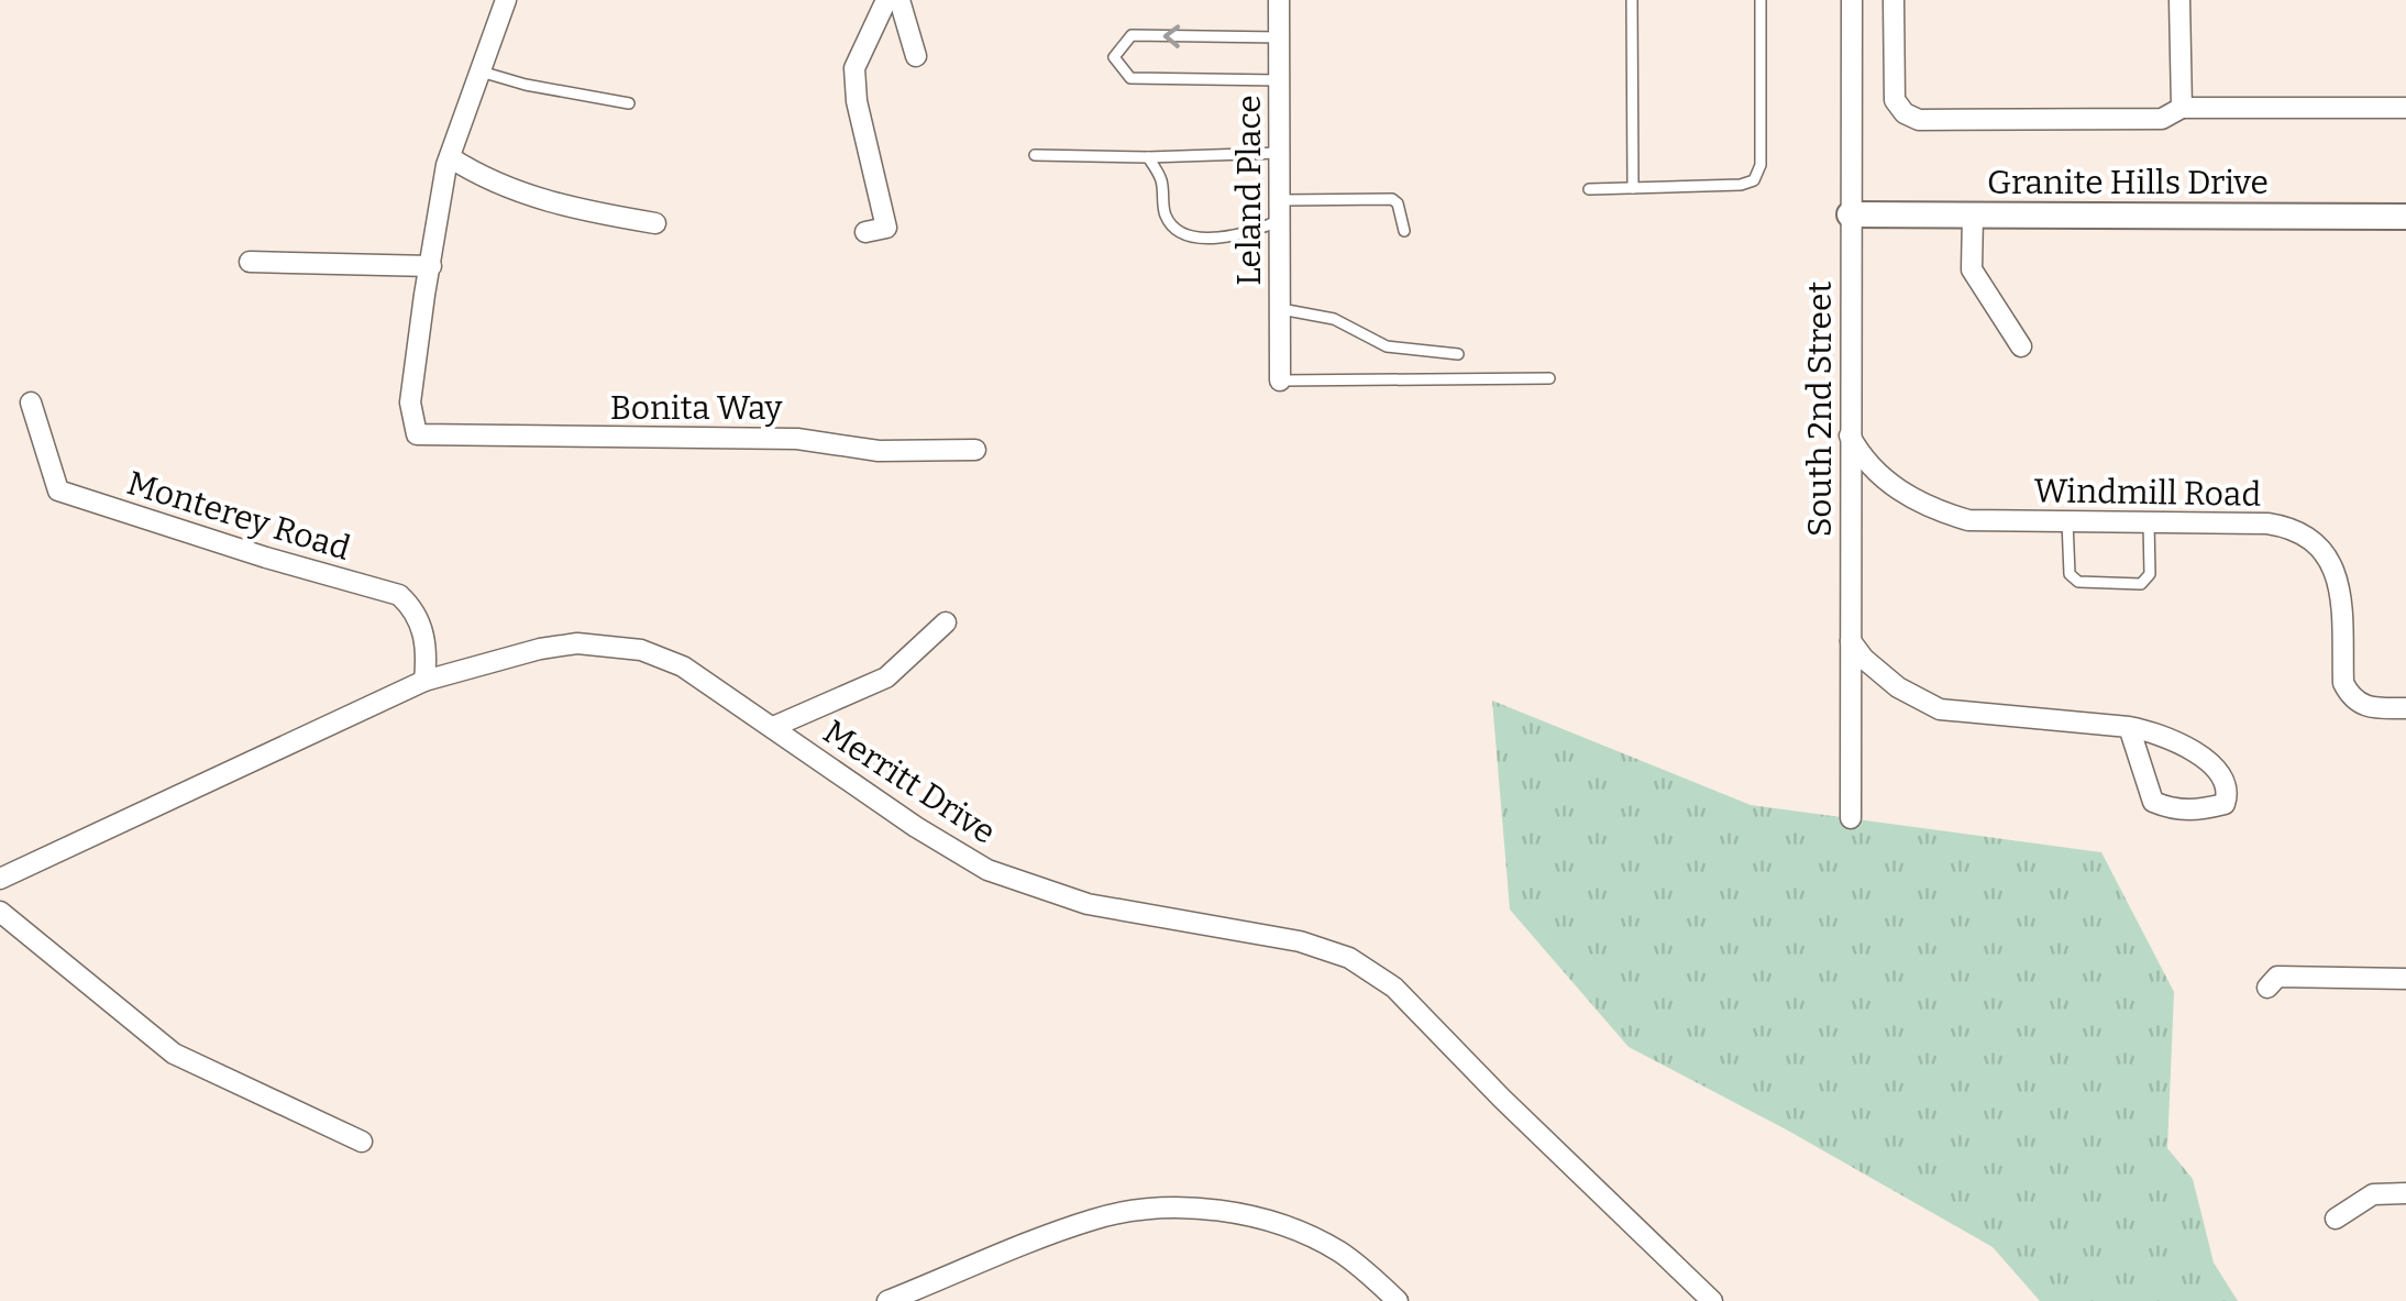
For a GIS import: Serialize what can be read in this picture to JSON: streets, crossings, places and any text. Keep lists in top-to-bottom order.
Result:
{
  "streets": {
    "street": [
      "Granite Hills Drive",
      "Leland Place",
      "Bonita Way",
      "South 2nd Street",
      "Windmill Road",
      "Monterey Road",
      "Merritt Drive"
    ]
  },
  "crossings": [
    ["Granite Hills Drive", "South 2nd Street"],
    ["South 2nd Street", "Windmill Road"],
    ["Monterey Road", "Merritt Drive"]
  ]
}
